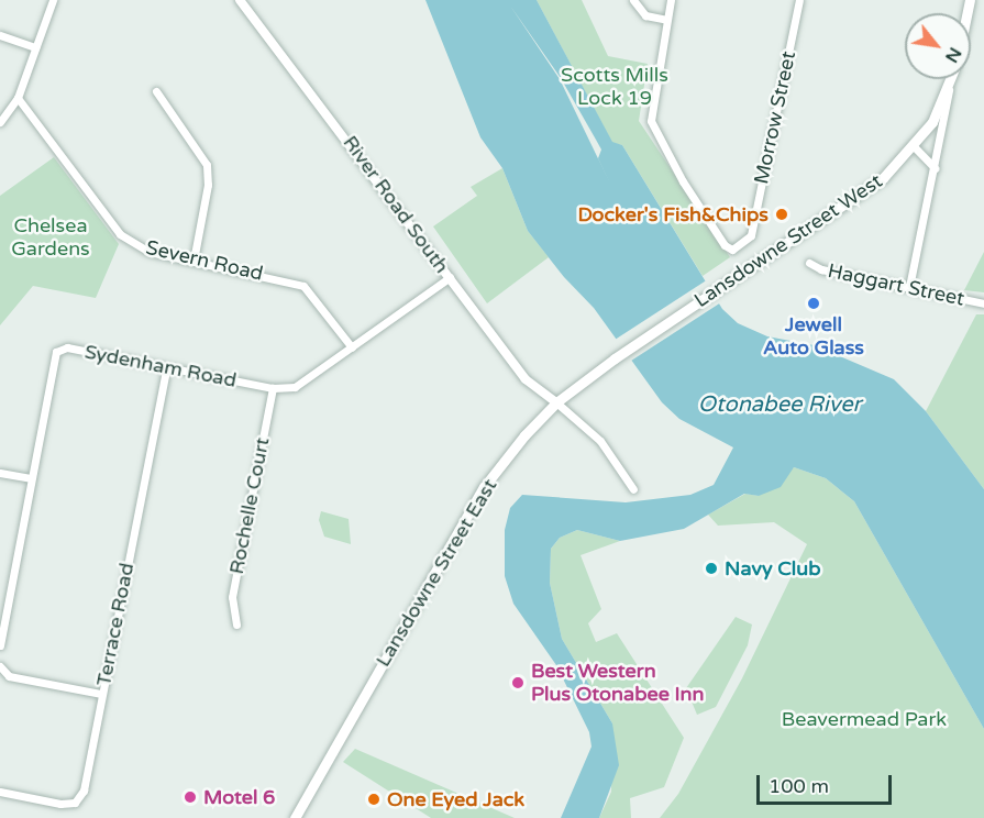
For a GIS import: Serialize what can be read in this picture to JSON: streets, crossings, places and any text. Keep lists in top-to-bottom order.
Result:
{
  "streets": {
    "main road": ["Lansdowne Street West", "Lansdowne Street East"],
    "street": [
      "Morrow Street",
      "River Road South",
      "Severn Road",
      "Haggart Street",
      "Sydenham Road",
      "Rochelle Court",
      "Terrace Road"
    ]
  },
  "crossings": [
    ["River Road South", "Sydenham Road"],
    ["River Road South", "Lansdowne Street East"],
    ["Lansdowne Street West", "Lansdowne Street East"],
    ["Severn Road", "Sydenham Road"],
    ["Sydenham Road", "Rochelle Court"],
    ["Sydenham Road", "Terrace Road"]
  ],
  "water": ["Otonabee River"],
  "parks": ["Scotts Mills Lock 19", "Chelsea Gardens", "Beavermead Park"],
  "places": [
    "Docker's Fish&Chips",
    "Jewell Auto Glass",
    "Navy Club",
    "Best Western Plus Otonabee Inn",
    "Motel 6",
    "One Eyed Jack"
  ],
  "scale_bar": "100 m",
  "north": "bottom right"
}
